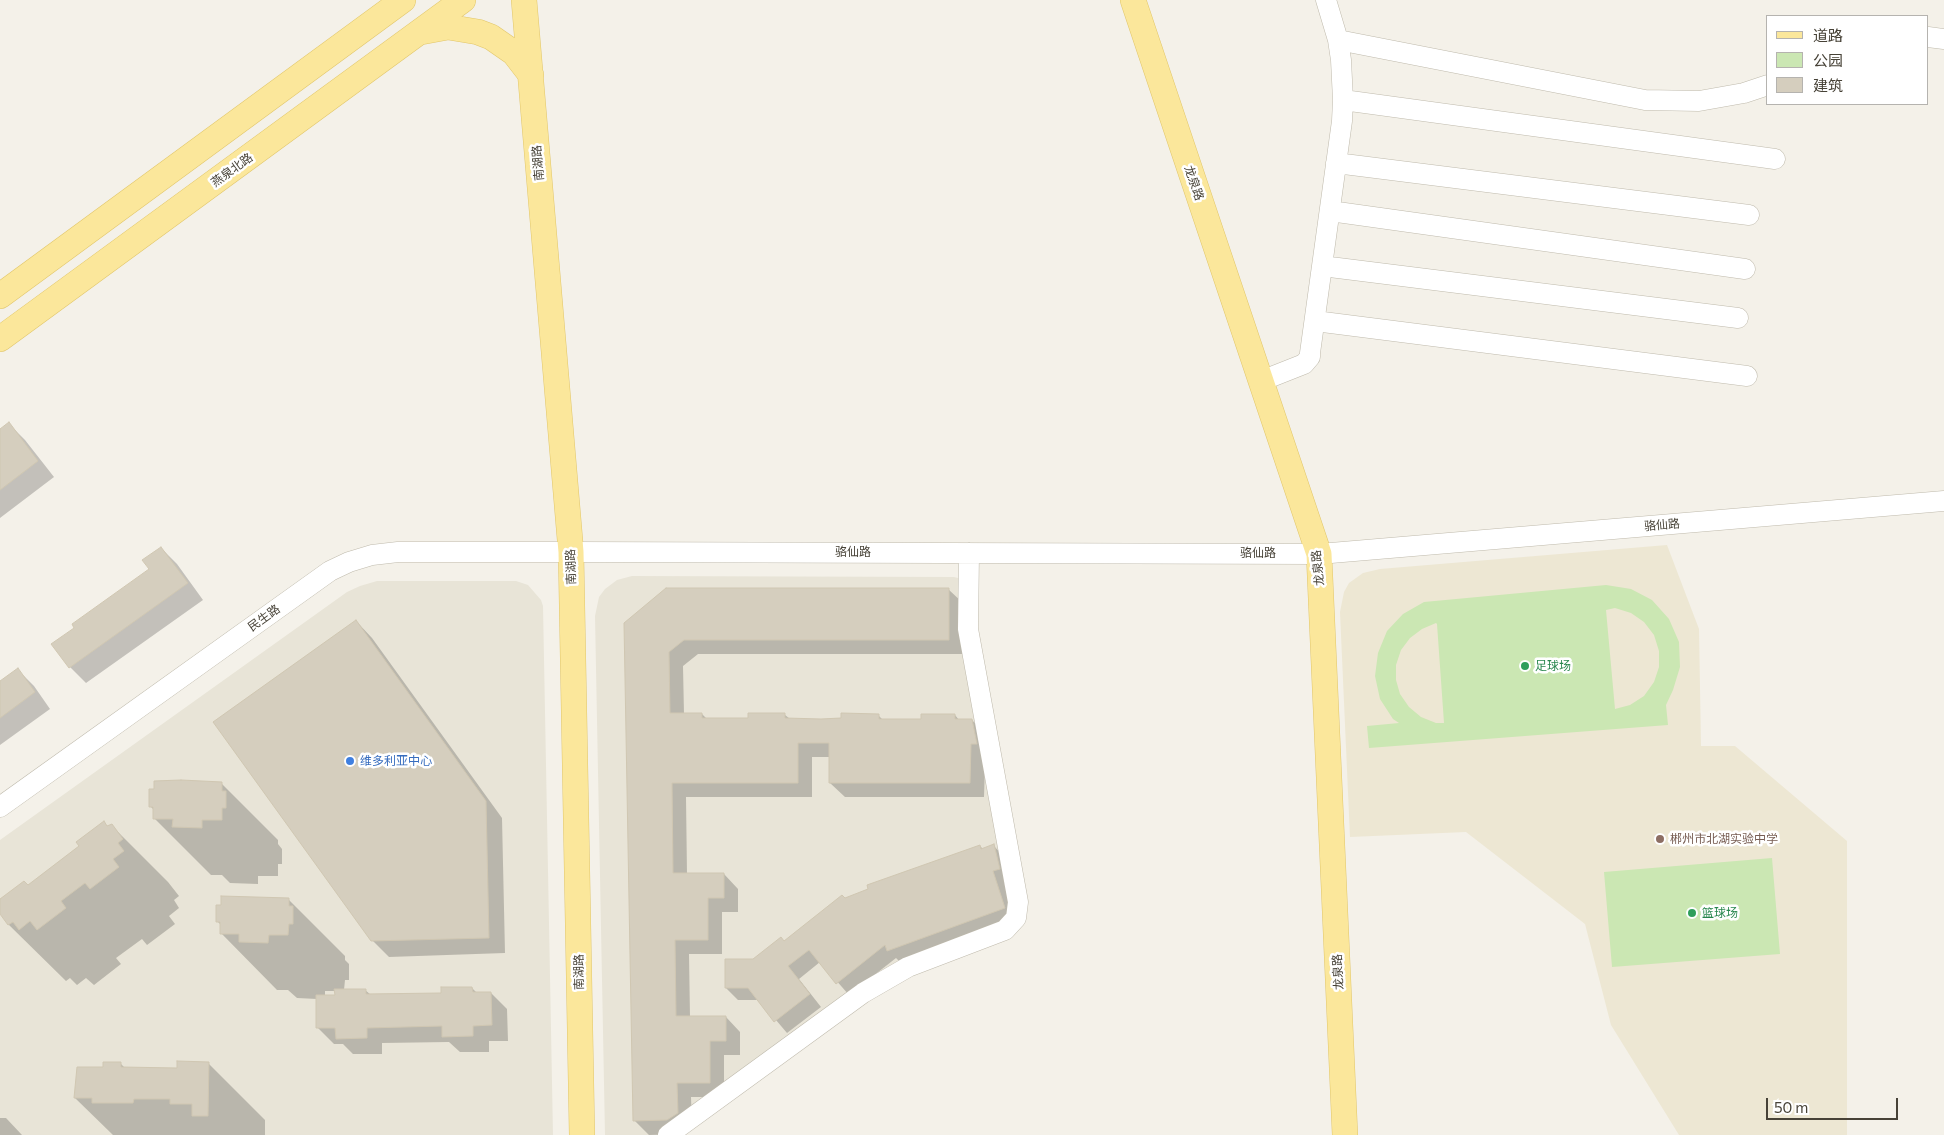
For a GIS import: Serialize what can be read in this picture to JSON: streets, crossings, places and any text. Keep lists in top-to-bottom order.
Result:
{
  "streets": {
    "main road": ["南湖路", "燕泉北路", "龙泉路"],
    "street": ["骆仙路", "民生路"]
  },
  "crossings": [
    ["南湖路", "骆仙路"],
    ["南湖路", "民生路"],
    ["龙泉路", "骆仙路"],
    ["骆仙路", "民生路"]
  ],
  "places": [
    "足球场",
    "维多利亚中心",
    "郴州市北湖实验中学",
    "篮球场"
  ],
  "legend": ["道路", "公园", "建筑"],
  "scale_bar": "50 m"
}
